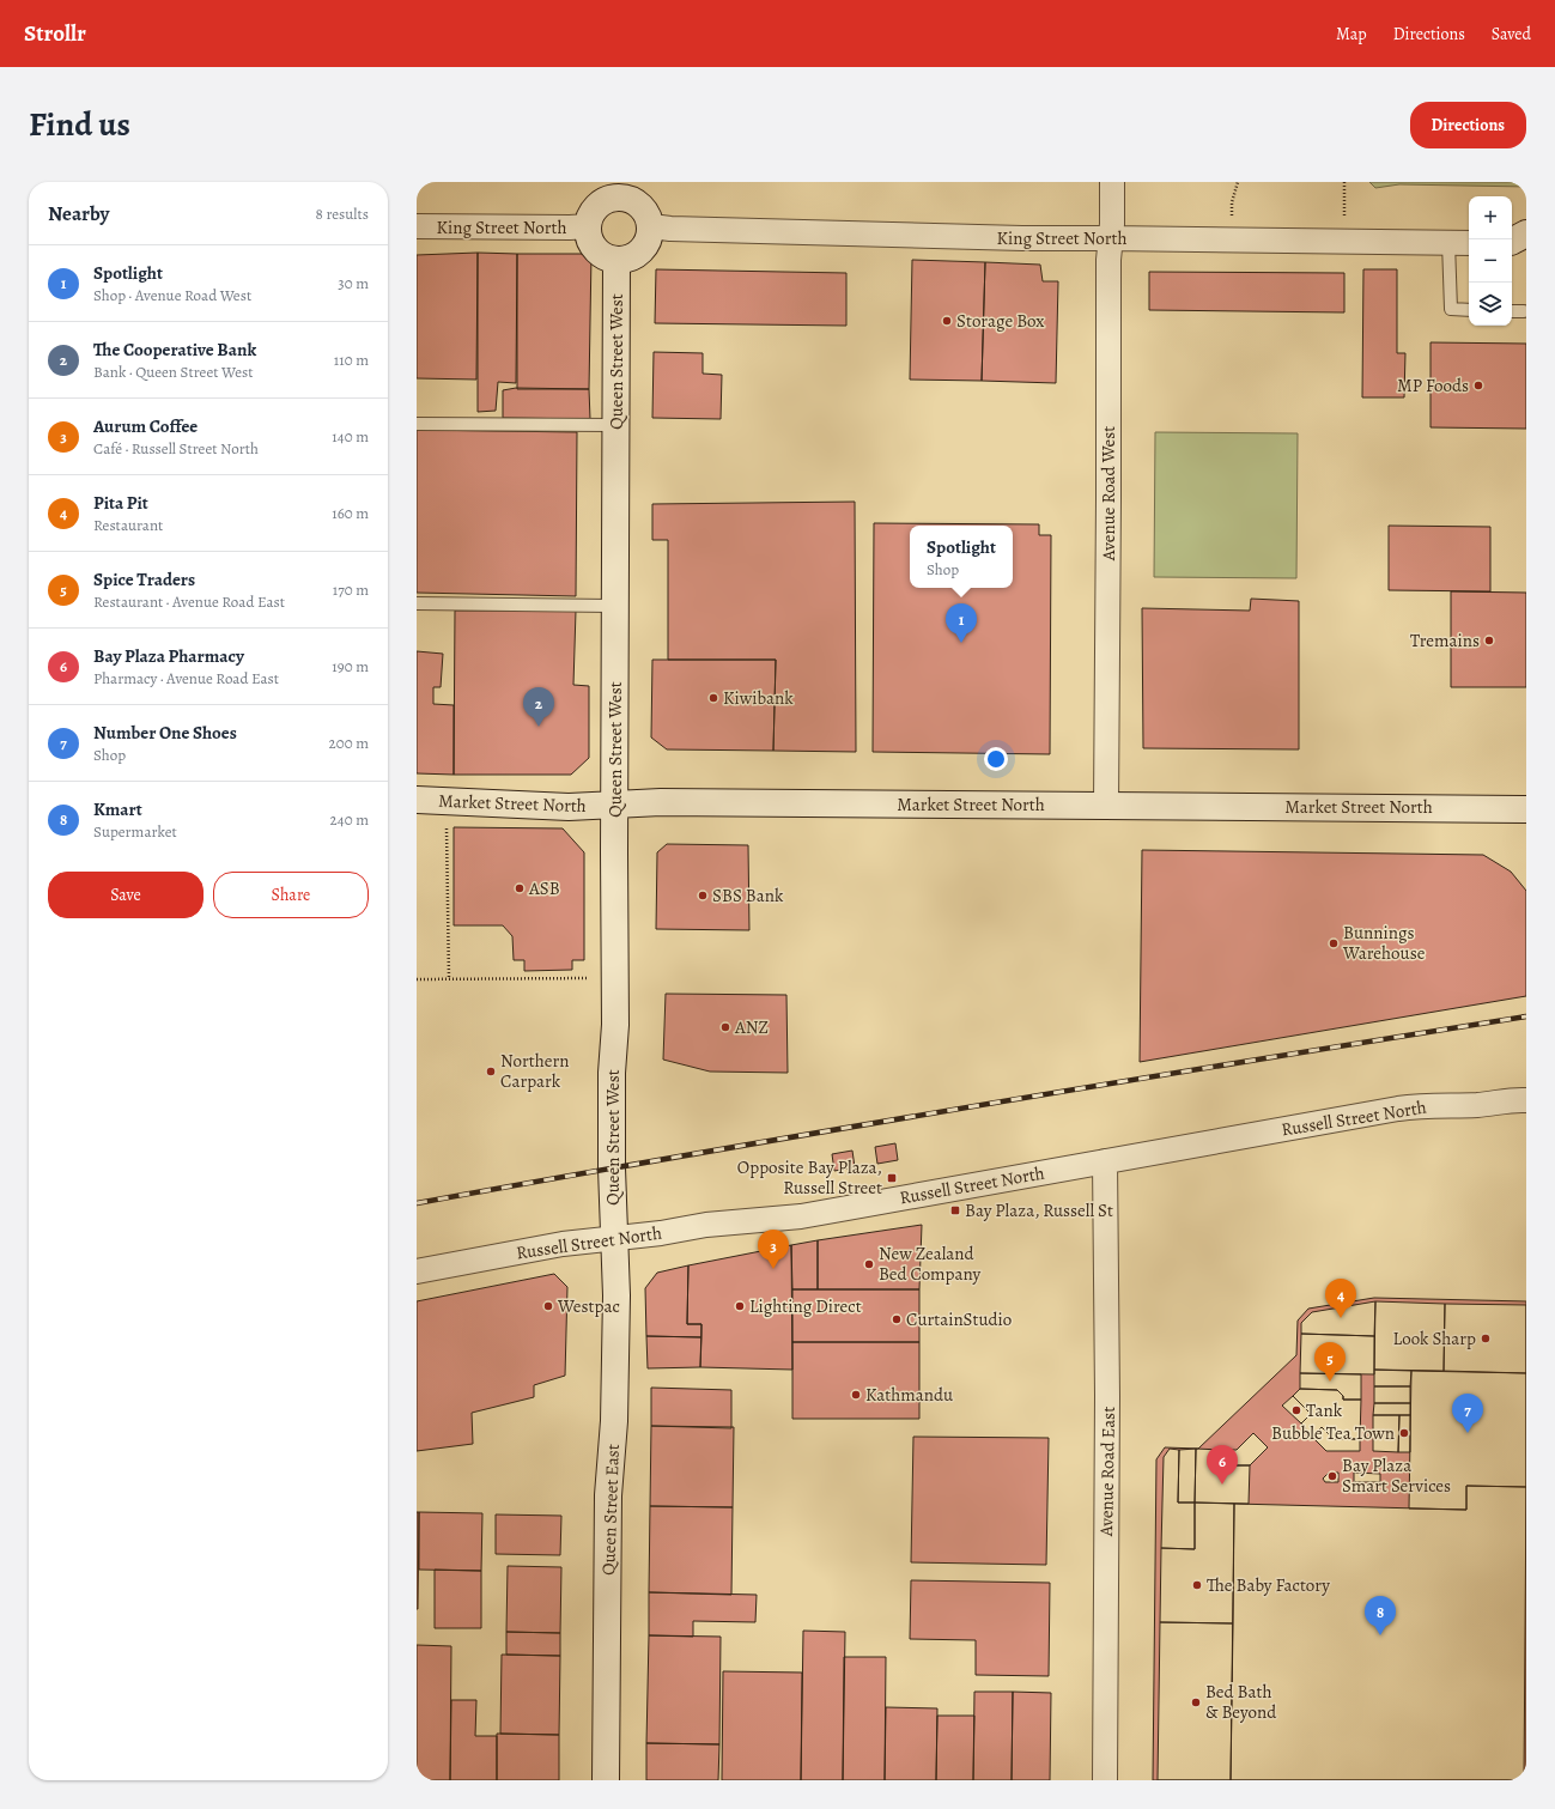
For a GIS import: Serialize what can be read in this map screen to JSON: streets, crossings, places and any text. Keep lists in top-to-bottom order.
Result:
{
  "streets": {
    "street": [
      "King Street North",
      "Queen Street West",
      "Avenue Road West",
      "Market Street North",
      "Russell Street North",
      "Avenue Road East",
      "Queen Street East"
    ]
  },
  "crossings": [
    ["King Street North", "Queen Street West"],
    ["King Street North", "Avenue Road West"],
    ["Queen Street West", "Market Street North"],
    ["Queen Street West", "Russell Street North"],
    ["Queen Street West", "Queen Street East"],
    ["Avenue Road West", "Market Street North"],
    ["Russell Street North", "Avenue Road East"],
    ["Russell Street North", "Queen Street East"]
  ],
  "places": {
    "other": [
      "Storage Box",
      "MP Foods",
      "Tremains",
      "Kiwibank",
      "ASB",
      "SBS Bank",
      "Bunnings Warehouse",
      "ANZ",
      "Northern Carpark",
      "New Zealand Bed Company",
      "Westpac",
      "Lighting Direct",
      "CurtainStudio",
      "Look Sharp",
      "Kathmandu",
      "Tank",
      "Bubble Tea Town",
      "Bay Plaza Smart Services",
      "The Baby Factory",
      "Bed Bath & Beyond"
    ],
    "transit": ["Opposite Bay Plaza, Russell Street", "Bay Plaza, Russell St"]
  },
  "page": {
    "header": "Strollr",
    "nav": ["Map", "Directions", "Saved"],
    "title": "Find us",
    "buttons": [
      "Directions",
      ["Save", "Share"]
    ],
    "heading": ["Nearby", "8 results"],
    "map_buttons": ["+", "−"],
    "list": [
      {
        "mark": "1",
        "name": "Spotlight",
        "note": "Shop · Avenue Road West",
        "value": "30 m"
      },
      {
        "mark": "2",
        "name": "The Cooperative Bank",
        "note": "Bank · Queen Street West",
        "value": "110 m"
      },
      {
        "mark": "3",
        "name": "Aurum Coffee",
        "note": "Café · Russell Street North",
        "value": "140 m"
      },
      {
        "mark": "4",
        "name": "Pita Pit",
        "note": "Restaurant",
        "value": "160 m"
      },
      {
        "mark": "5",
        "name": "Spice Traders",
        "note": "Restaurant · Avenue Road East",
        "value": "170 m"
      },
      {
        "mark": "6",
        "name": "Bay Plaza Pharmacy",
        "note": "Pharmacy · Avenue Road East",
        "value": "190 m"
      },
      {
        "mark": "7",
        "name": "Number One Shoes",
        "note": "Shop",
        "value": "200 m"
      },
      {
        "mark": "8",
        "name": "Kmart",
        "note": "Supermarket",
        "value": "240 m"
      }
    ],
    "popup": ["Spotlight", "Shop"],
    "pins": [
      "1",
      "2",
      "3",
      "4",
      "5",
      "7",
      "6",
      "8"
    ]
  }
}
